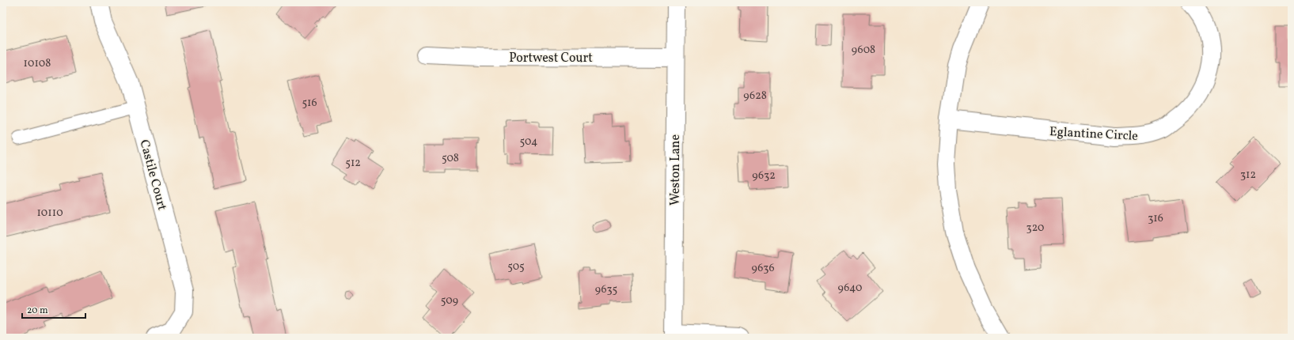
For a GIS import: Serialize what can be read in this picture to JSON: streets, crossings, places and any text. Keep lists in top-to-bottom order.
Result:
{
  "streets": {
    "street": [
      "Portwest Court",
      "Eglantine Circle",
      "Weston Lane",
      "Castile Court"
    ]
  },
  "crossings": [
    ["Portwest Court", "Weston Lane"]
  ],
  "house_numbers": [
    "9608",
    "10108",
    "9628",
    "516",
    "504",
    "508",
    "512",
    "312",
    "9632",
    "10110",
    "316",
    "320",
    "505",
    "9636",
    "9640",
    "9635",
    "509"
  ],
  "scale_bar": "20 m"
}
